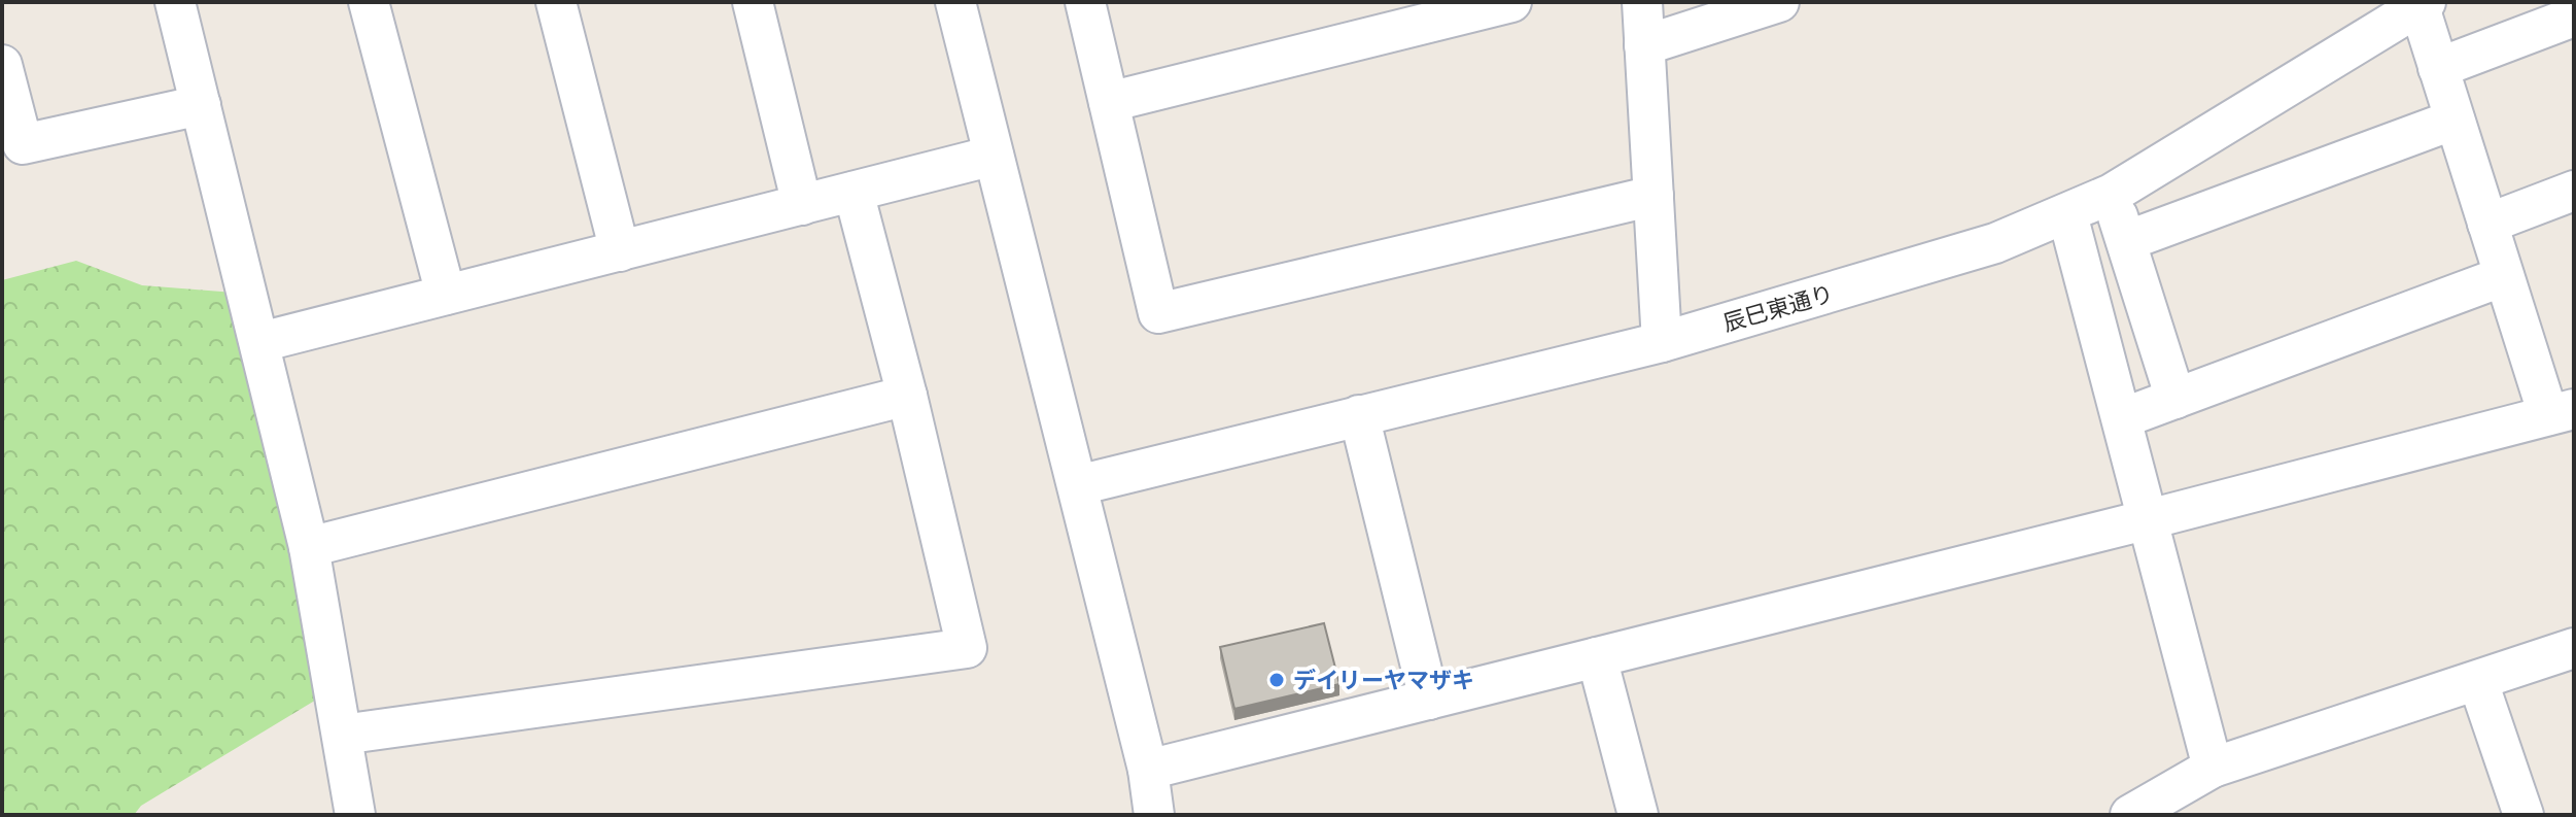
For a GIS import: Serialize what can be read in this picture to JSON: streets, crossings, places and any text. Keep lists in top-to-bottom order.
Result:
{
  "streets": {
    "street": ["辰巳東通り"]
  },
  "places": ["デイリーヤマザキ"]
}
